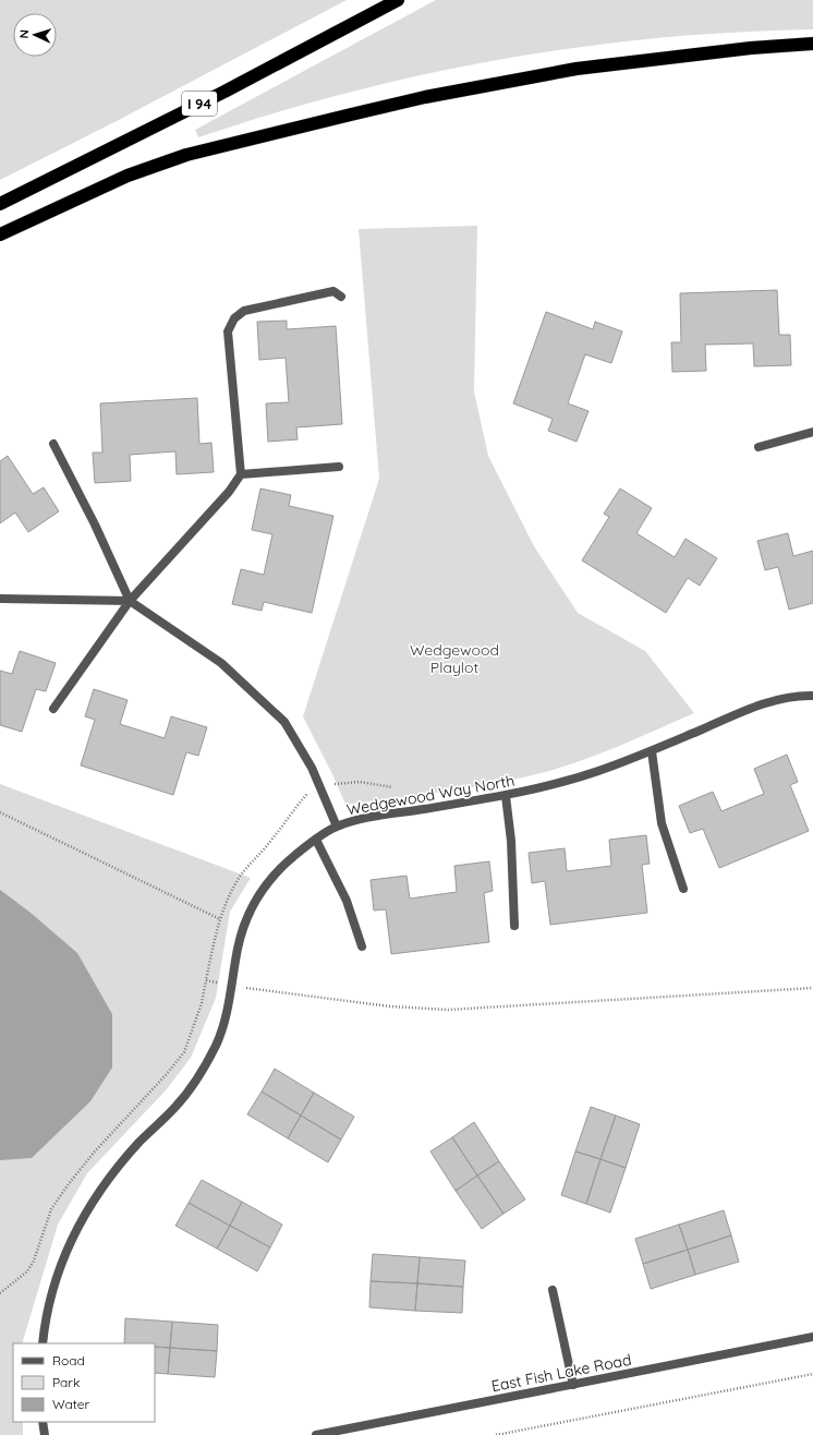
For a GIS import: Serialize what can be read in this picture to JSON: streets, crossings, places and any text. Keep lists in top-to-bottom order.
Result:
{
  "streets": {
    "highway": ["I 94"],
    "street": ["Wedgewood Way North", "East Fish Lake Road"]
  },
  "parks": ["Wedgewood Playlot"],
  "legend": ["Road", "Park", "Water"],
  "north": "left"
}
